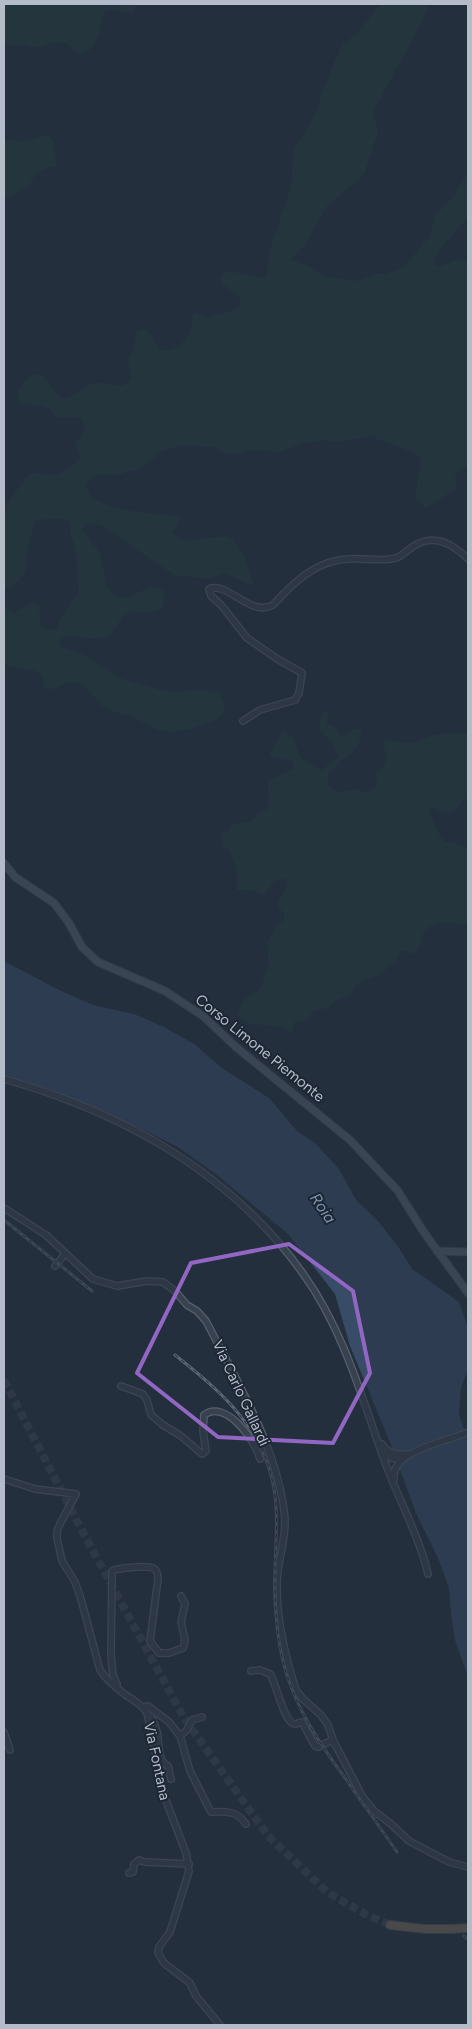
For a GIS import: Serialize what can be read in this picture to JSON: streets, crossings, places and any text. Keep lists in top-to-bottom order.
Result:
{
  "streets": {
    "main road": ["Corso Limone Piemonte"],
    "street": ["Via Carlo Gallardi", "Via Fontana"]
  },
  "water": ["Roia"]
}
